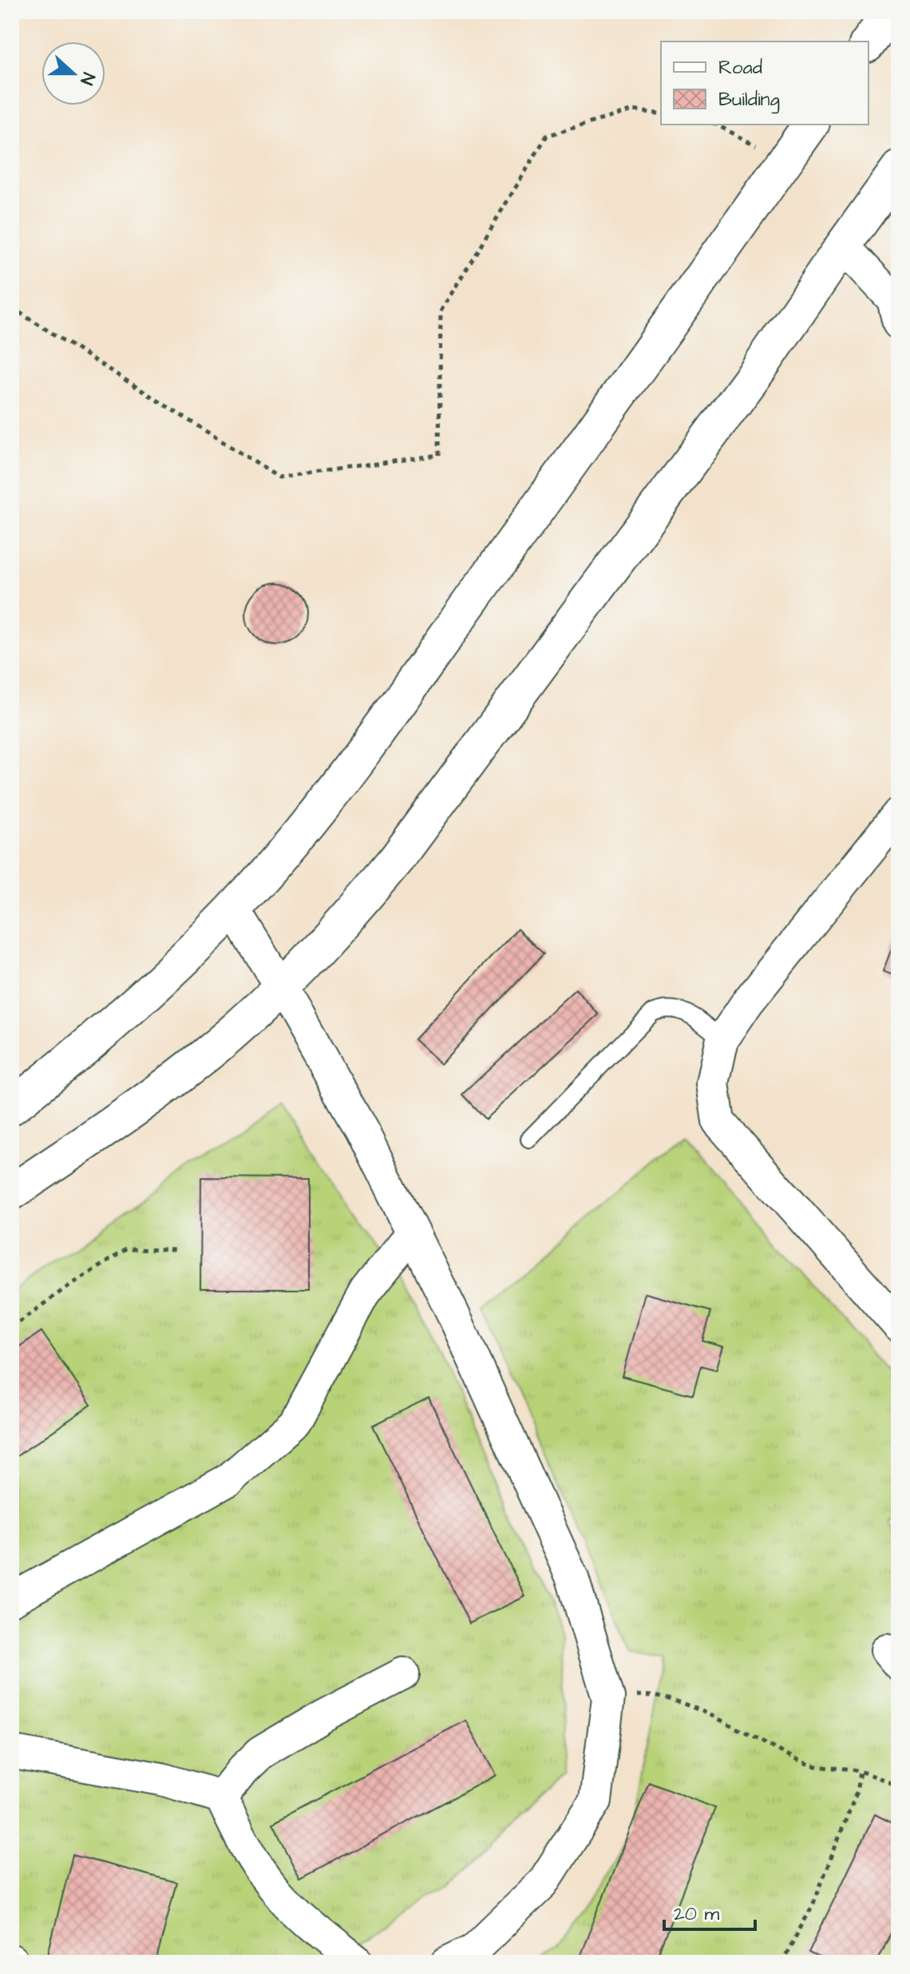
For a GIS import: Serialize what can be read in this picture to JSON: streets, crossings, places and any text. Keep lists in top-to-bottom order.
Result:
{
  "legend": ["Road", "Building"],
  "scale_bar": "20 m",
  "north": "right"
}
